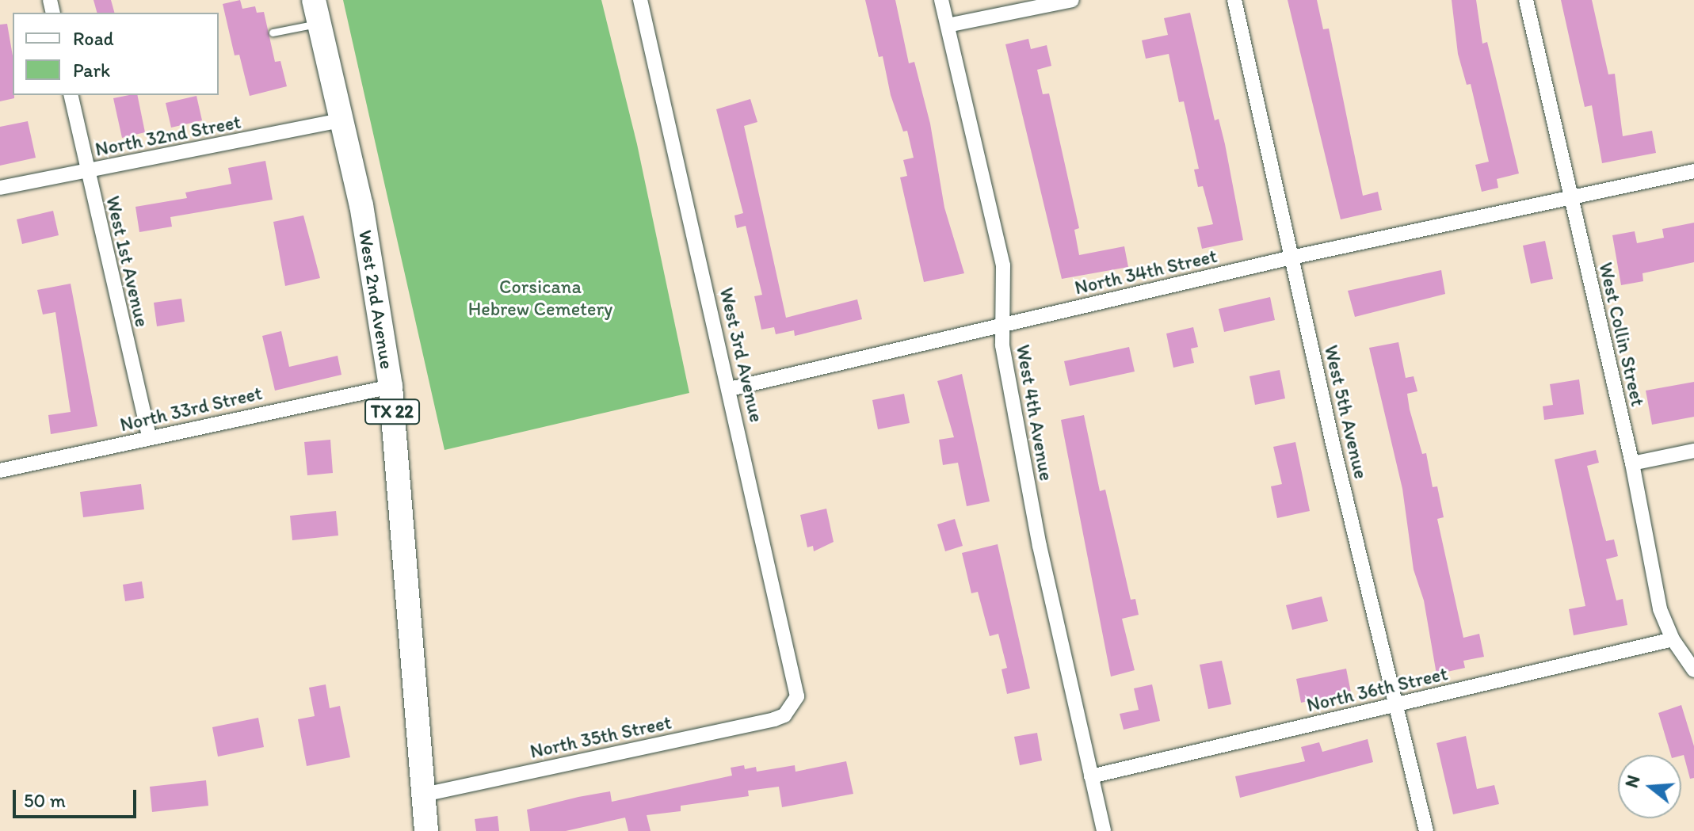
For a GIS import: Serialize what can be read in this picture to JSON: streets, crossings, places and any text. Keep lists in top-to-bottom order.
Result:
{
  "streets": {
    "main road": ["West 2nd Avenue", "TX 22"],
    "street": [
      "North 32nd Street",
      "West 1st Avenue",
      "North 34th Street",
      "West Collin Street",
      "West 3rd Avenue",
      "North 33rd Street",
      "West 5th Avenue",
      "West 4th Avenue",
      "North 36th Street",
      "North 35th Street"
    ]
  },
  "crossings": [
    ["North 32nd Street", "West 1st Avenue"],
    ["North 32nd Street", "West 2nd Avenue"],
    ["West 1st Avenue", "North 33rd Street"],
    ["North 34th Street", "West Collin Street"],
    ["North 34th Street", "West 3rd Avenue"],
    ["North 34th Street", "West 5th Avenue"],
    ["North 34th Street", "West 4th Avenue"],
    ["West 2nd Avenue", "North 33rd Street"],
    ["West 2nd Avenue", "North 35th Street"],
    ["West Collin Street", "North 36th Street"],
    ["West 3rd Avenue", "North 35th Street"],
    ["West 5th Avenue", "North 36th Street"],
    ["West 4th Avenue", "North 36th Street"]
  ],
  "parks": ["Corsicana Hebrew Cemetery"],
  "legend": ["Road", "Park"],
  "scale_bar": "50 m",
  "north": "left"
}
